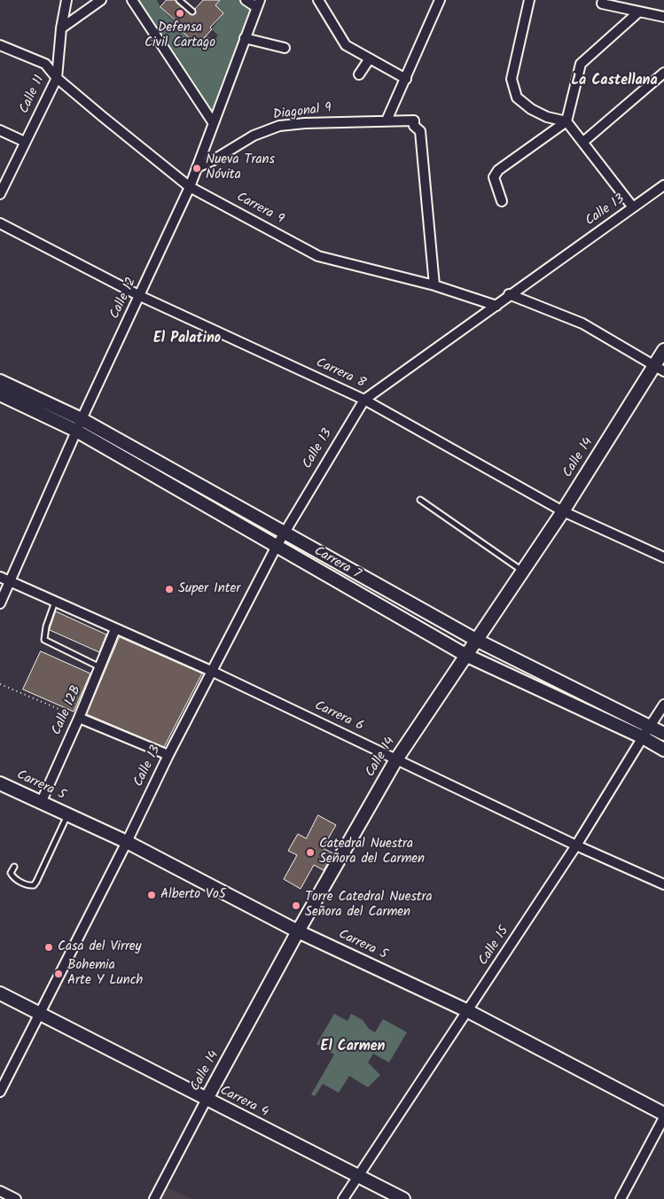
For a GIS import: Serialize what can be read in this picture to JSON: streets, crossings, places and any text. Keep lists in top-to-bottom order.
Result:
{
  "streets": {
    "main road": [
      "Calle 14",
      "Carrera 7",
      "Carrera 5",
      "Carrera 4"
    ],
    "street": [
      "Calle 11",
      "Diagonal 9",
      "Carrera 9",
      "Calle 13",
      "Calle 12",
      "Carrera 8",
      "Calle 12B",
      "Carrera 6",
      "Calle 15"
    ]
  },
  "crossings": [
    ["Calle 11", "Carrera 9"],
    ["Diagonal 9", "Carrera 9"],
    ["Diagonal 9", "Calle 12"],
    ["Carrera 9", "Calle 13"],
    ["Carrera 9", "Calle 12"],
    ["Calle 13", "Carrera 8"],
    ["Calle 13", "Carrera 7"],
    ["Calle 13", "Carrera 6"],
    ["Calle 13", "Carrera 5"],
    ["Calle 13", "Carrera 4"],
    ["Calle 12", "Carrera 8"],
    ["Calle 12", "Carrera 7"],
    ["Calle 12", "Carrera 6"],
    ["Carrera 8", "Calle 14"],
    ["Calle 14", "Carrera 7"],
    ["Calle 14", "Carrera 6"],
    ["Calle 14", "Carrera 5"],
    ["Calle 14", "Carrera 4"],
    ["Carrera 7", "Calle 15"],
    ["Calle 12B", "Carrera 6"],
    ["Calle 12B", "Carrera 5"],
    ["Carrera 6", "Calle 15"],
    ["Carrera 5", "Calle 15"],
    ["Calle 15", "Carrera 4"]
  ],
  "districts": ["La Castellana", "El Palatino", "El Carmen"],
  "places": [
    "Defensa Civil Cartago",
    "Nueva Trans Nóvita",
    "Super Inter",
    "Catedral Nuestra Señora del Carmen",
    "Alberto Vo5",
    "Torre Catedral Nuestra Señora del Carmen",
    "Casa del Virrey",
    "Bohemia Arte Y Lunch"
  ]
}
